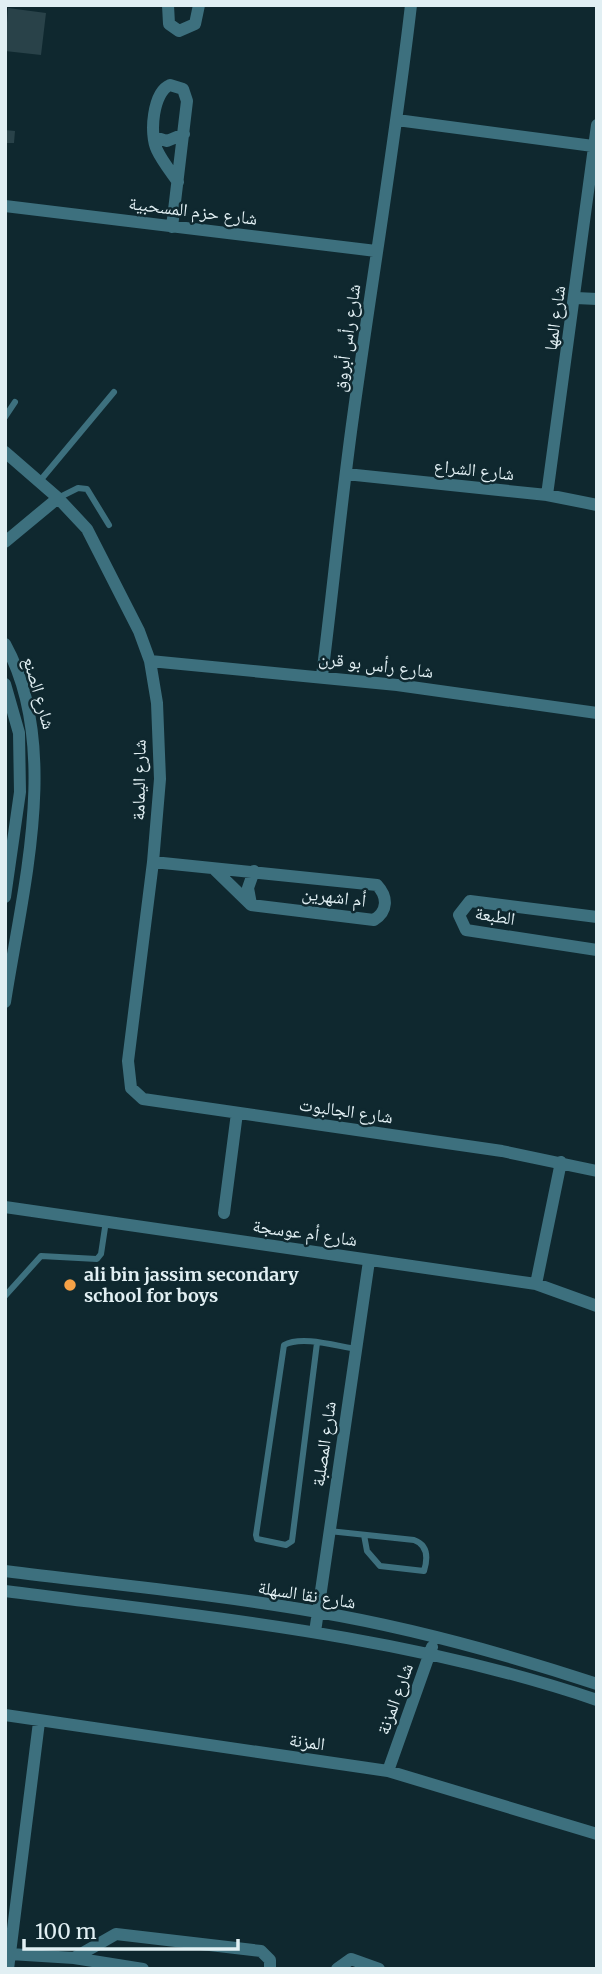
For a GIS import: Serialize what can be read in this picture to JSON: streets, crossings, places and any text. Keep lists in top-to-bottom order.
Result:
{
  "streets": {
    "street": [
      "شارع حزم المسحبية",
      "شارع المها",
      "شارع رأس أبروق",
      "شارع الشراع",
      "شارع رأس بو قرن",
      "شارع الصنع",
      "شارع اليمامة",
      "أم اشهرين",
      "الطبعة",
      "شارع الجالبوت",
      "شارع أم عوسجة",
      "شارع المصلبة",
      "شارع نقا السهلة",
      "شارع المزنة",
      "المزنة"
    ]
  },
  "crossings": [
    ["شارع حزم المسحبية", "شارع رأس أبروق"],
    ["شارع المها", "شارع الشراع"],
    ["شارع رأس أبروق", "شارع الشراع"],
    ["شارع رأس أبروق", "شارع رأس بو قرن"],
    ["شارع رأس بو قرن", "شارع اليمامة"],
    ["شارع اليمامة", "أم اشهرين"],
    ["شارع اليمامة", "شارع الجالبوت"],
    ["شارع أم عوسجة", "شارع المصلبة"],
    ["شارع المصلبة", "شارع نقا السهلة"],
    ["شارع نقا السهلة", "شارع المزنة"],
    ["شارع المزنة", "المزنة"]
  ],
  "places": ["ali bin jassim secondary school for boys"],
  "scale_bar": "100 m"
}
